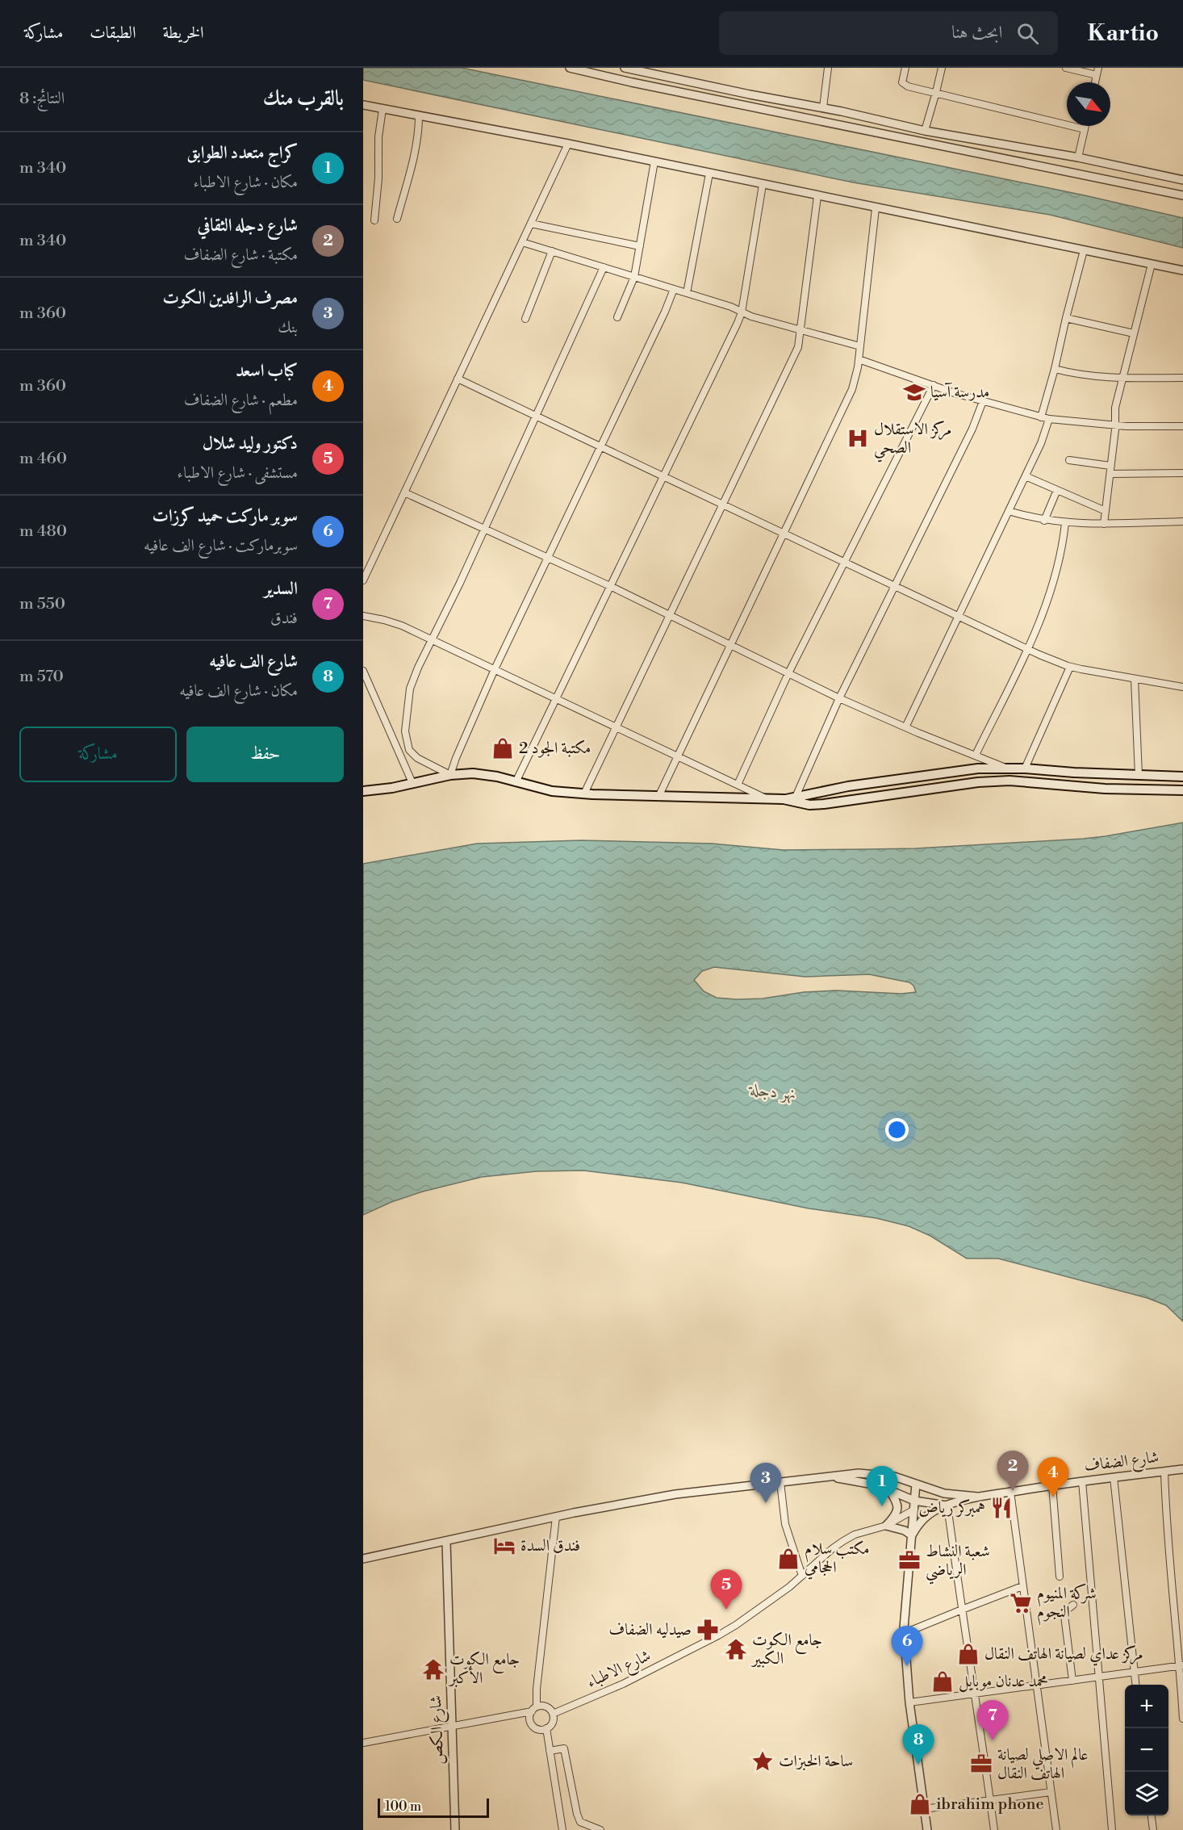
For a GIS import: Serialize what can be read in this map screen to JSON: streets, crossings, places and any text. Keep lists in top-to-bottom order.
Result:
{
  "streets": {
    "street": ["شارع الضفاف", "شارع الاطباء", "شارع الكص"]
  },
  "water": ["نهر دجلة"],
  "places": {
    "school or university": ["مدرسة آسيا"],
    "hospital": ["مركز الاستقلال الصحي"],
    "shop": [
      "مكتبة الجود 2",
      "مكتب سلام الحجامي",
      "مركز عداي لصيانة الهاتف النقال",
      "محمد عدنان موبايل",
      "ibrahim phone"
    ],
    "restaurant": ["همبركر رياض"],
    "hotel": ["فندق السدة"],
    "office": ["شعبة النشاط الرياضي", "عالم الاصلي لصيانة الهاتف النقال"],
    "supermarket": ["شركة المنيوم النجوم"],
    "pharmacy": ["صيدليه الضفاف"],
    "temple": ["جامع الكوت الكبير", "جامع الكوت الأكبر"],
    "place": ["ساحة الخبزات"]
  },
  "scale_bar": "100 m",
  "north": "bottom right",
  "page": {
    "header": "Kartio",
    "search": "ابحث هنا",
    "nav": ["الخريطة", "الطبقات", "مشاركة"],
    "heading": ["بالقرب منك", "النتائج: 8"],
    "list": [
      {
        "mark": "1",
        "name": "كراج متعدد الطوابق",
        "note": "مكان · شارع الاطباء",
        "value": "340 m"
      },
      {
        "mark": "2",
        "name": "شارع دجله الثقافي",
        "note": "مكتبة · شارع الضفاف",
        "value": "340 m"
      },
      {
        "mark": "3",
        "name": "مصرف الرافدين الكوت",
        "note": "بنك",
        "value": "360 m"
      },
      {
        "mark": "4",
        "name": "كباب اسعد",
        "note": "مطعم · شارع الضفاف",
        "value": "360 m"
      },
      {
        "mark": "5",
        "name": "دكتور وليد شلال",
        "note": "مستشفى · شارع الاطباء",
        "value": "460 m"
      },
      {
        "mark": "6",
        "name": "سوبر ماركت حميد كرزات",
        "note": "سوبرماركت · شارع الف عافيه",
        "value": "480 m"
      },
      {
        "mark": "7",
        "name": "السدير",
        "note": "فندق",
        "value": "550 m"
      },
      {
        "mark": "8",
        "name": "شارع الف عافيه",
        "note": "مكان · شارع الف عافيه",
        "value": "570 m"
      }
    ],
    "buttons": ["حفظ", "مشاركة"],
    "pins": [
      "2",
      "4",
      "3",
      "1",
      "5",
      "6",
      "7",
      "8"
    ],
    "map_buttons": ["+", "−"],
    "scale": "100 m"
  }
}
